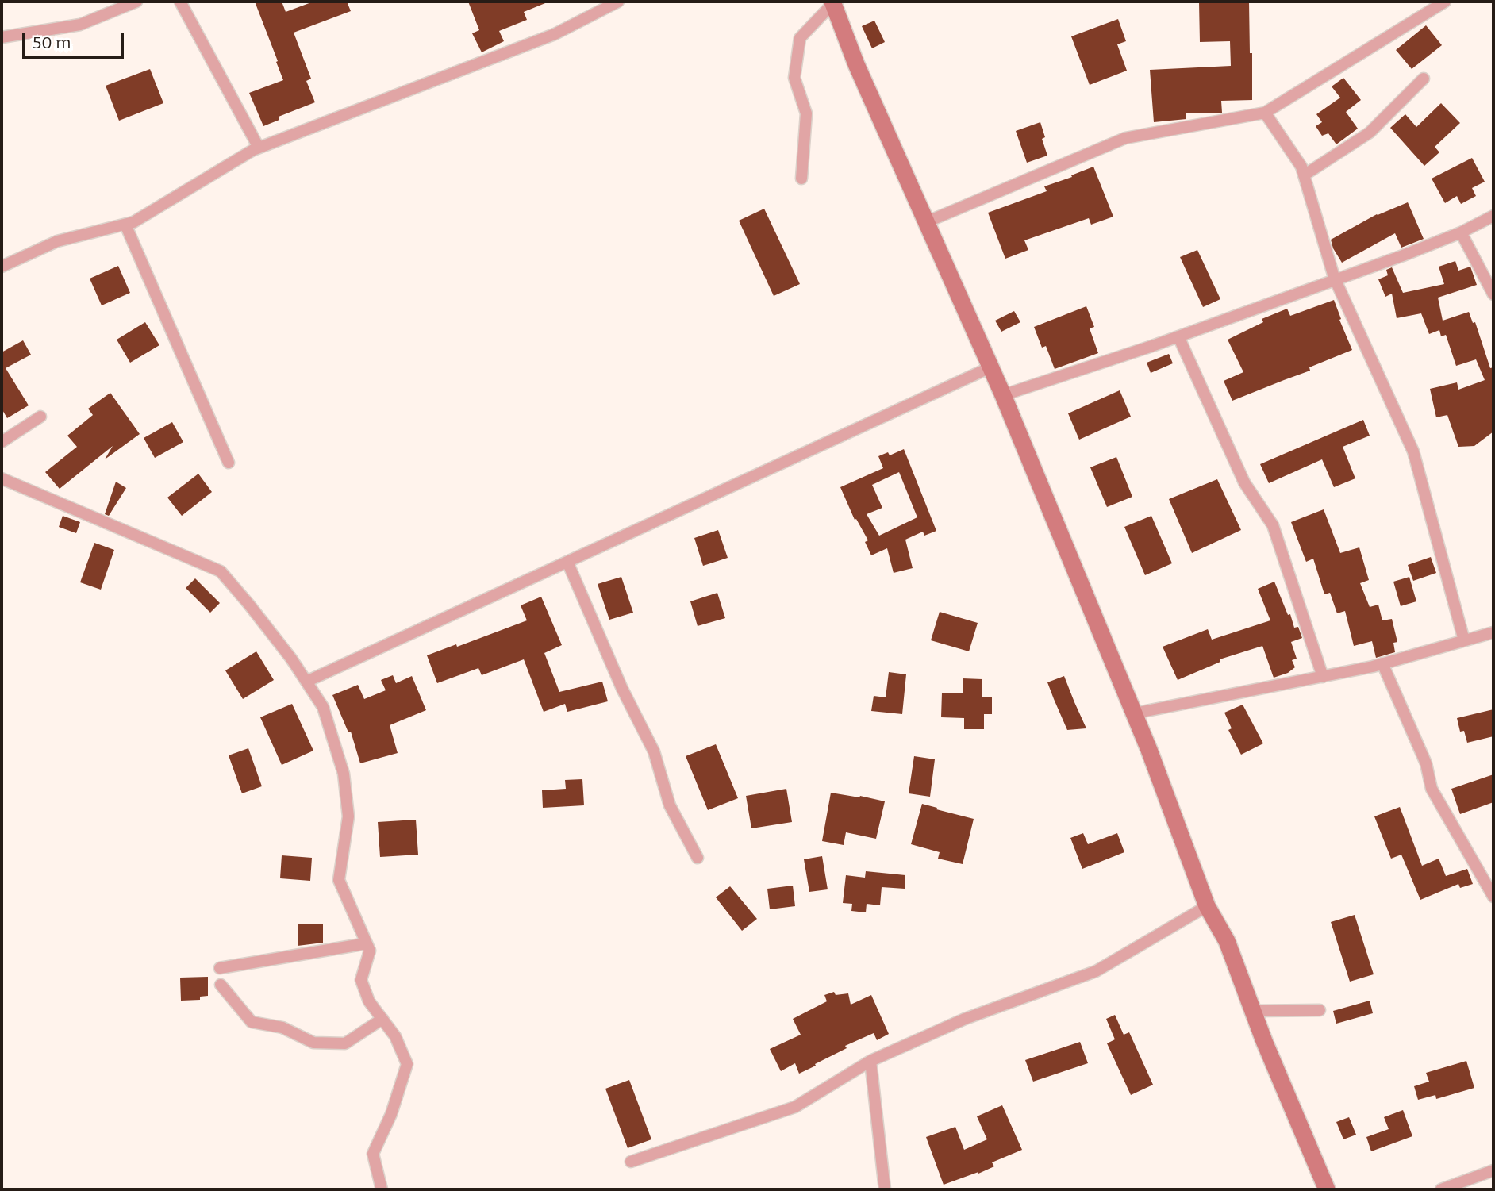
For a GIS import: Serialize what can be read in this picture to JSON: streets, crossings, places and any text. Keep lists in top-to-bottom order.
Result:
{
  "scale_bar": "50 m"
}
